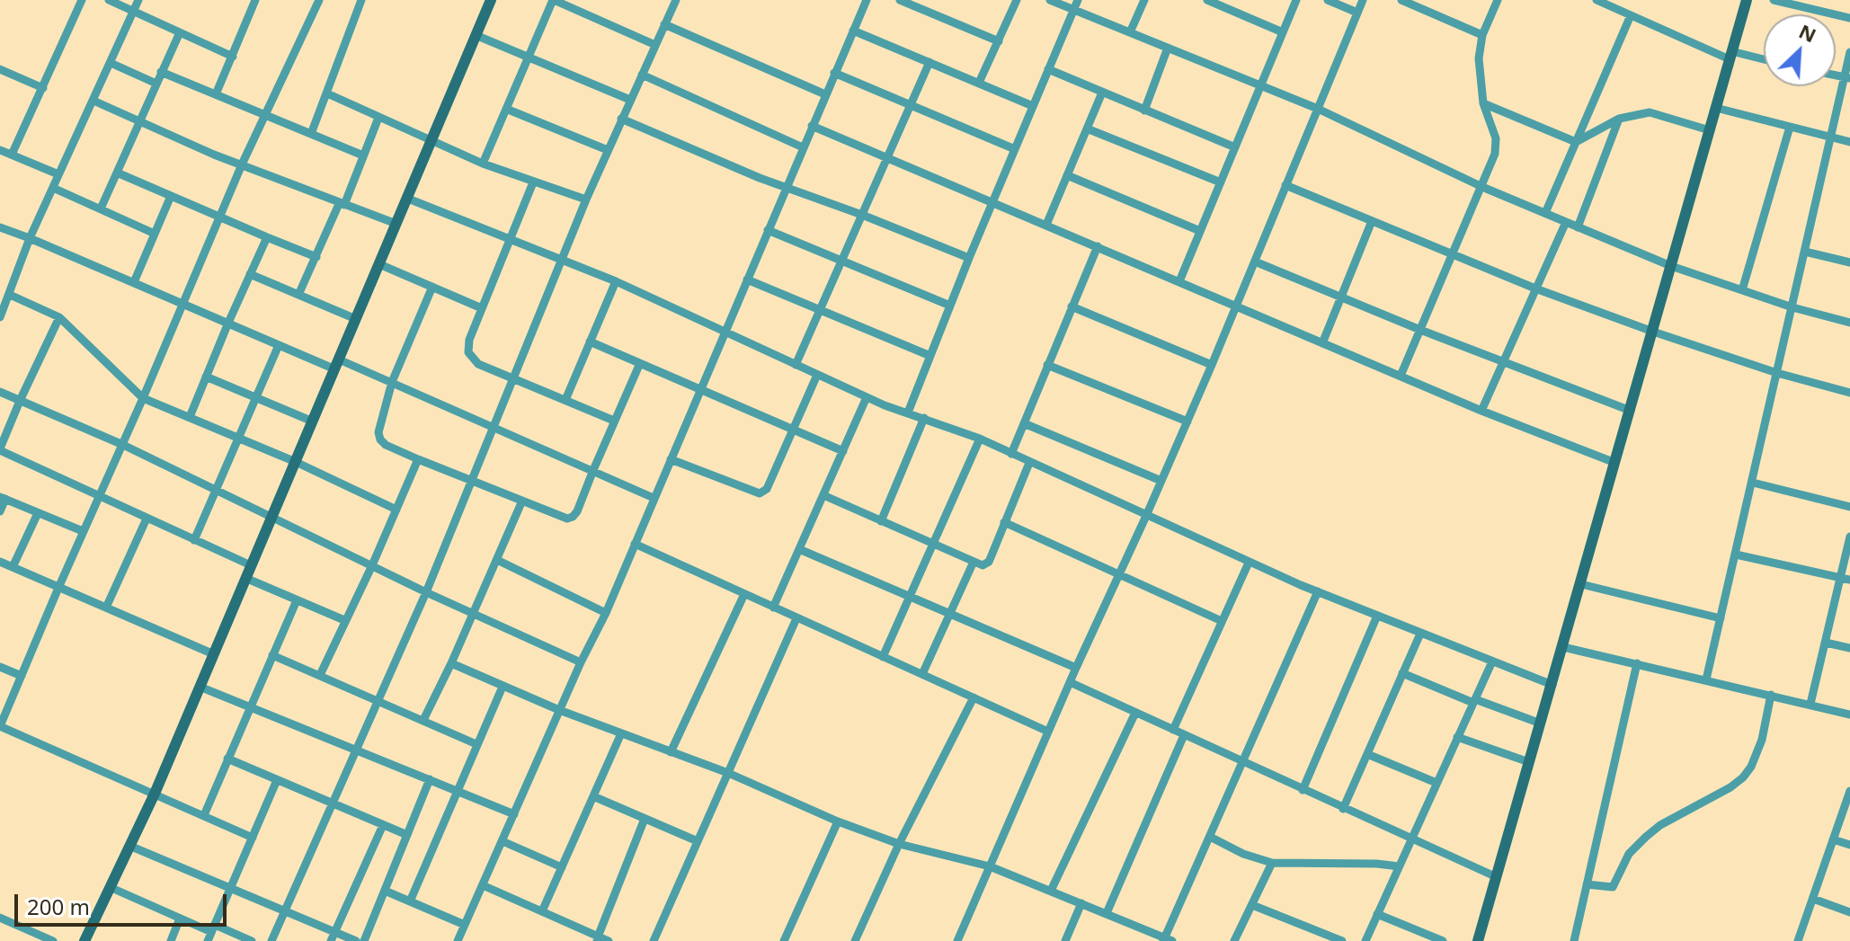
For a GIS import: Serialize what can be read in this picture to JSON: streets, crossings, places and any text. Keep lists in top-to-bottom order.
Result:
{
  "scale_bar": "200 m",
  "north": "top right"
}
